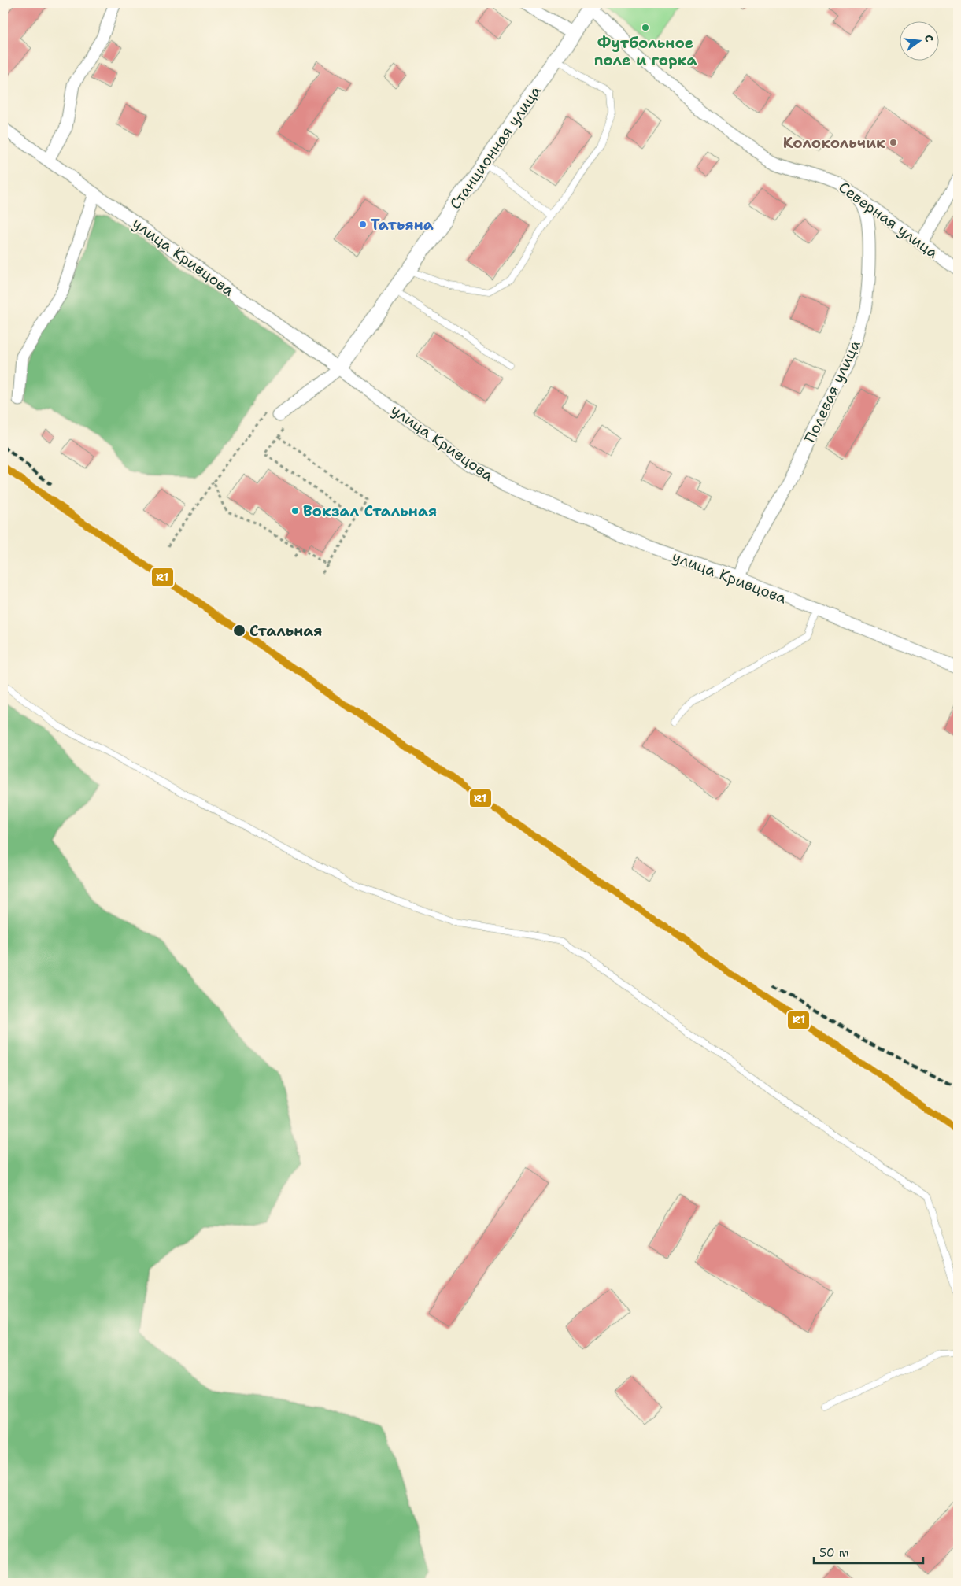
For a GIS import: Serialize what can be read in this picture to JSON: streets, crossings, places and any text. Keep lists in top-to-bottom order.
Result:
{
  "streets": {
    "street": [
      "Станционная улица",
      "Северная улица",
      "улица Кривцова",
      "Полевая улица"
    ]
  },
  "crossings": [
    ["Станционная улица", "Северная улица"],
    ["Станционная улица", "улица Кривцова"],
    ["Северная улица", "Полевая улица"],
    ["улица Кривцова", "Полевая улица"]
  ],
  "places": [
    "Футбольное поле и горка",
    "Колокольчик",
    "Татьяна",
    "Вокзал Стальная",
    "Стальная"
  ],
  "lines": ["transit line R1"],
  "scale_bar": "50 m",
  "north": "right"
}
